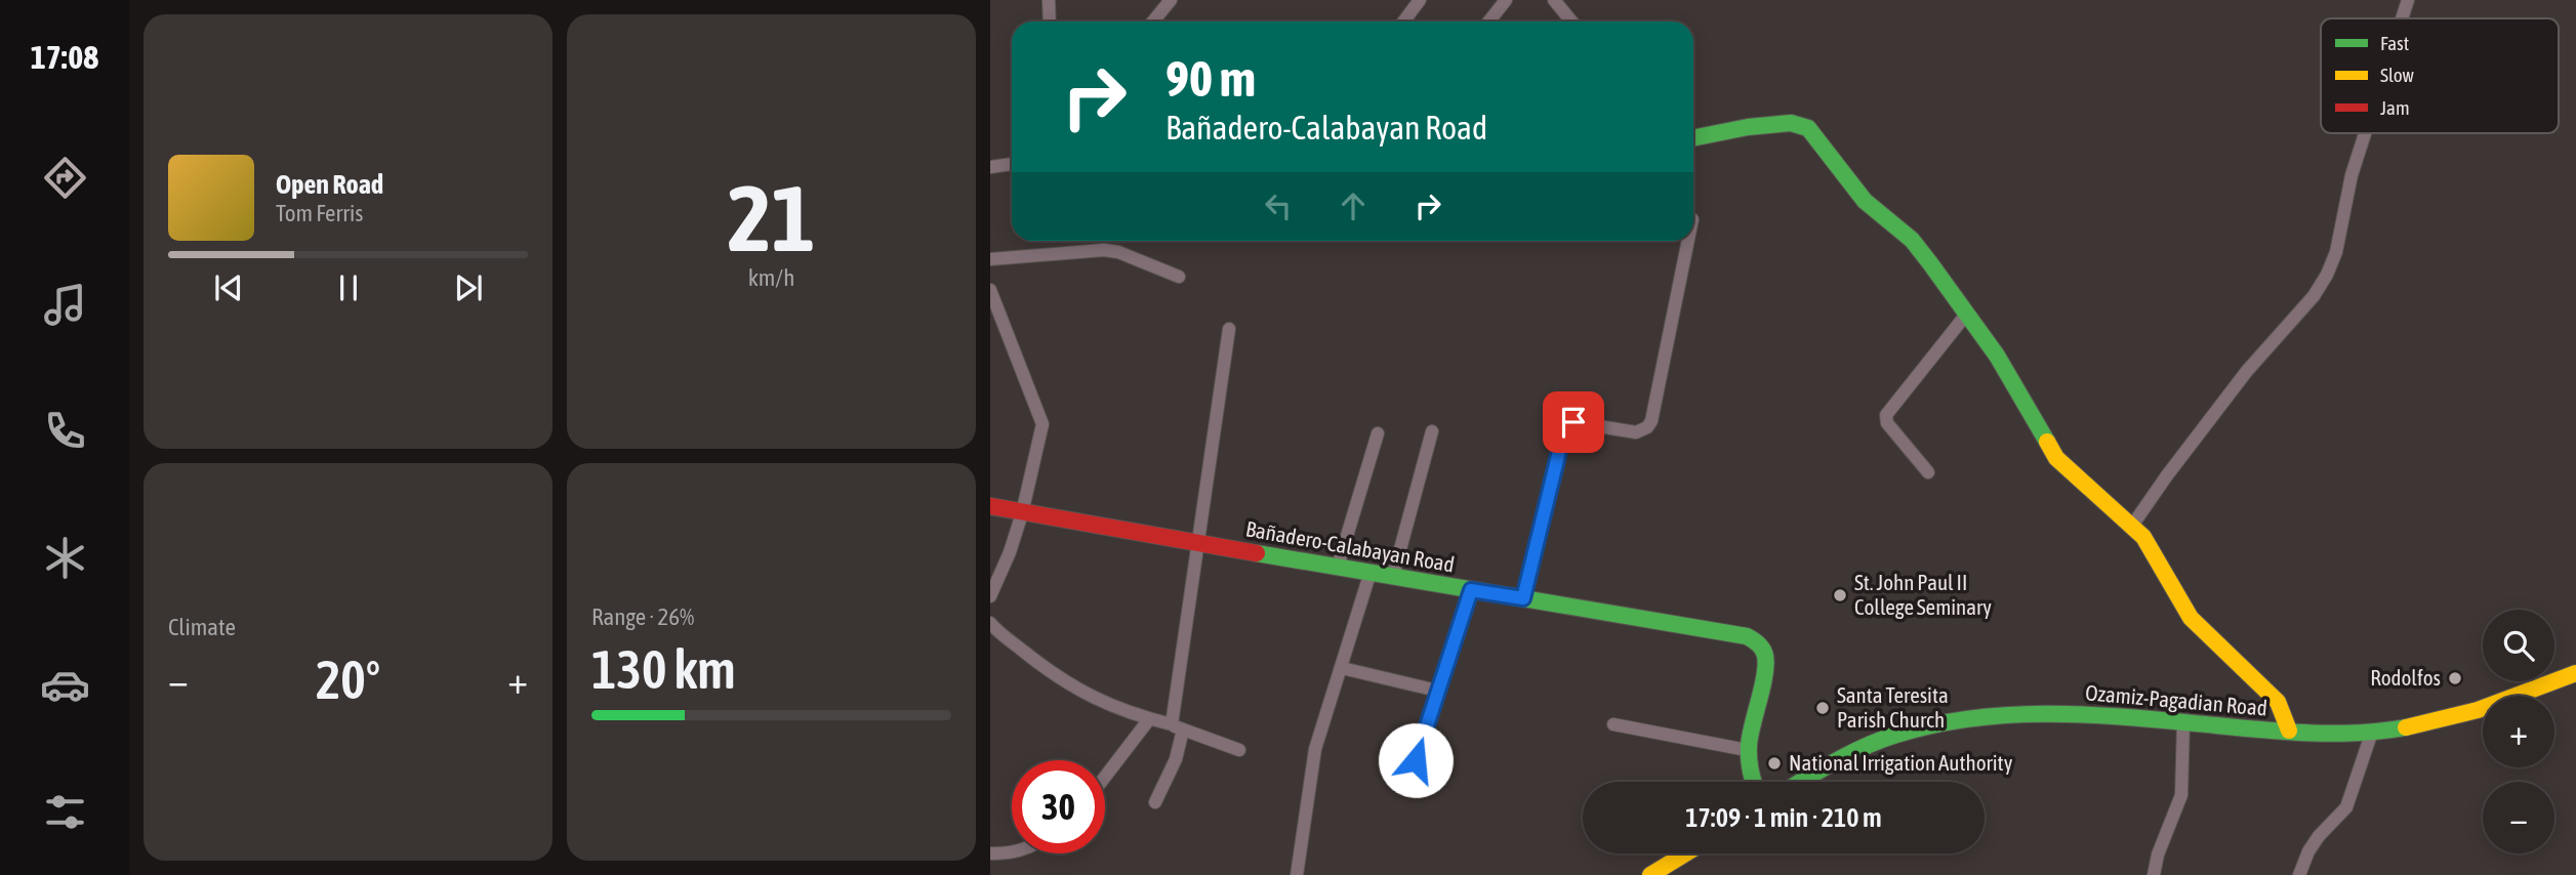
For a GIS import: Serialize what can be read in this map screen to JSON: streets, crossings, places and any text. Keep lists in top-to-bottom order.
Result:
{
  "streets": {
    "street": ["Bañadero-Calabayan Road", "Ozamiz-Pagadian Road"]
  },
  "places": [
    "St. John Paul II College Seminary",
    "Rodolfos",
    "Santa Teresita Parish Church",
    "National Irrigation Authority"
  ],
  "legend": ["Fast", "Slow", "Jam"],
  "page": {
    "tabs": "17:08",
    "tile": [
      ["21", "km/h"],
      "Climate",
      ["Range · 26%", "130 km"]
    ],
    "turn": ["90 m", "Bañadero-Calabayan Road"],
    "song": ["Open Road", "Tom Ferris"],
    "map_buttons": ["+", "−"],
    "heat": ["−", "20°", "+"],
    "limit": "30",
    "trip": "17:09 · 1 min · 210 m"
  }
}
